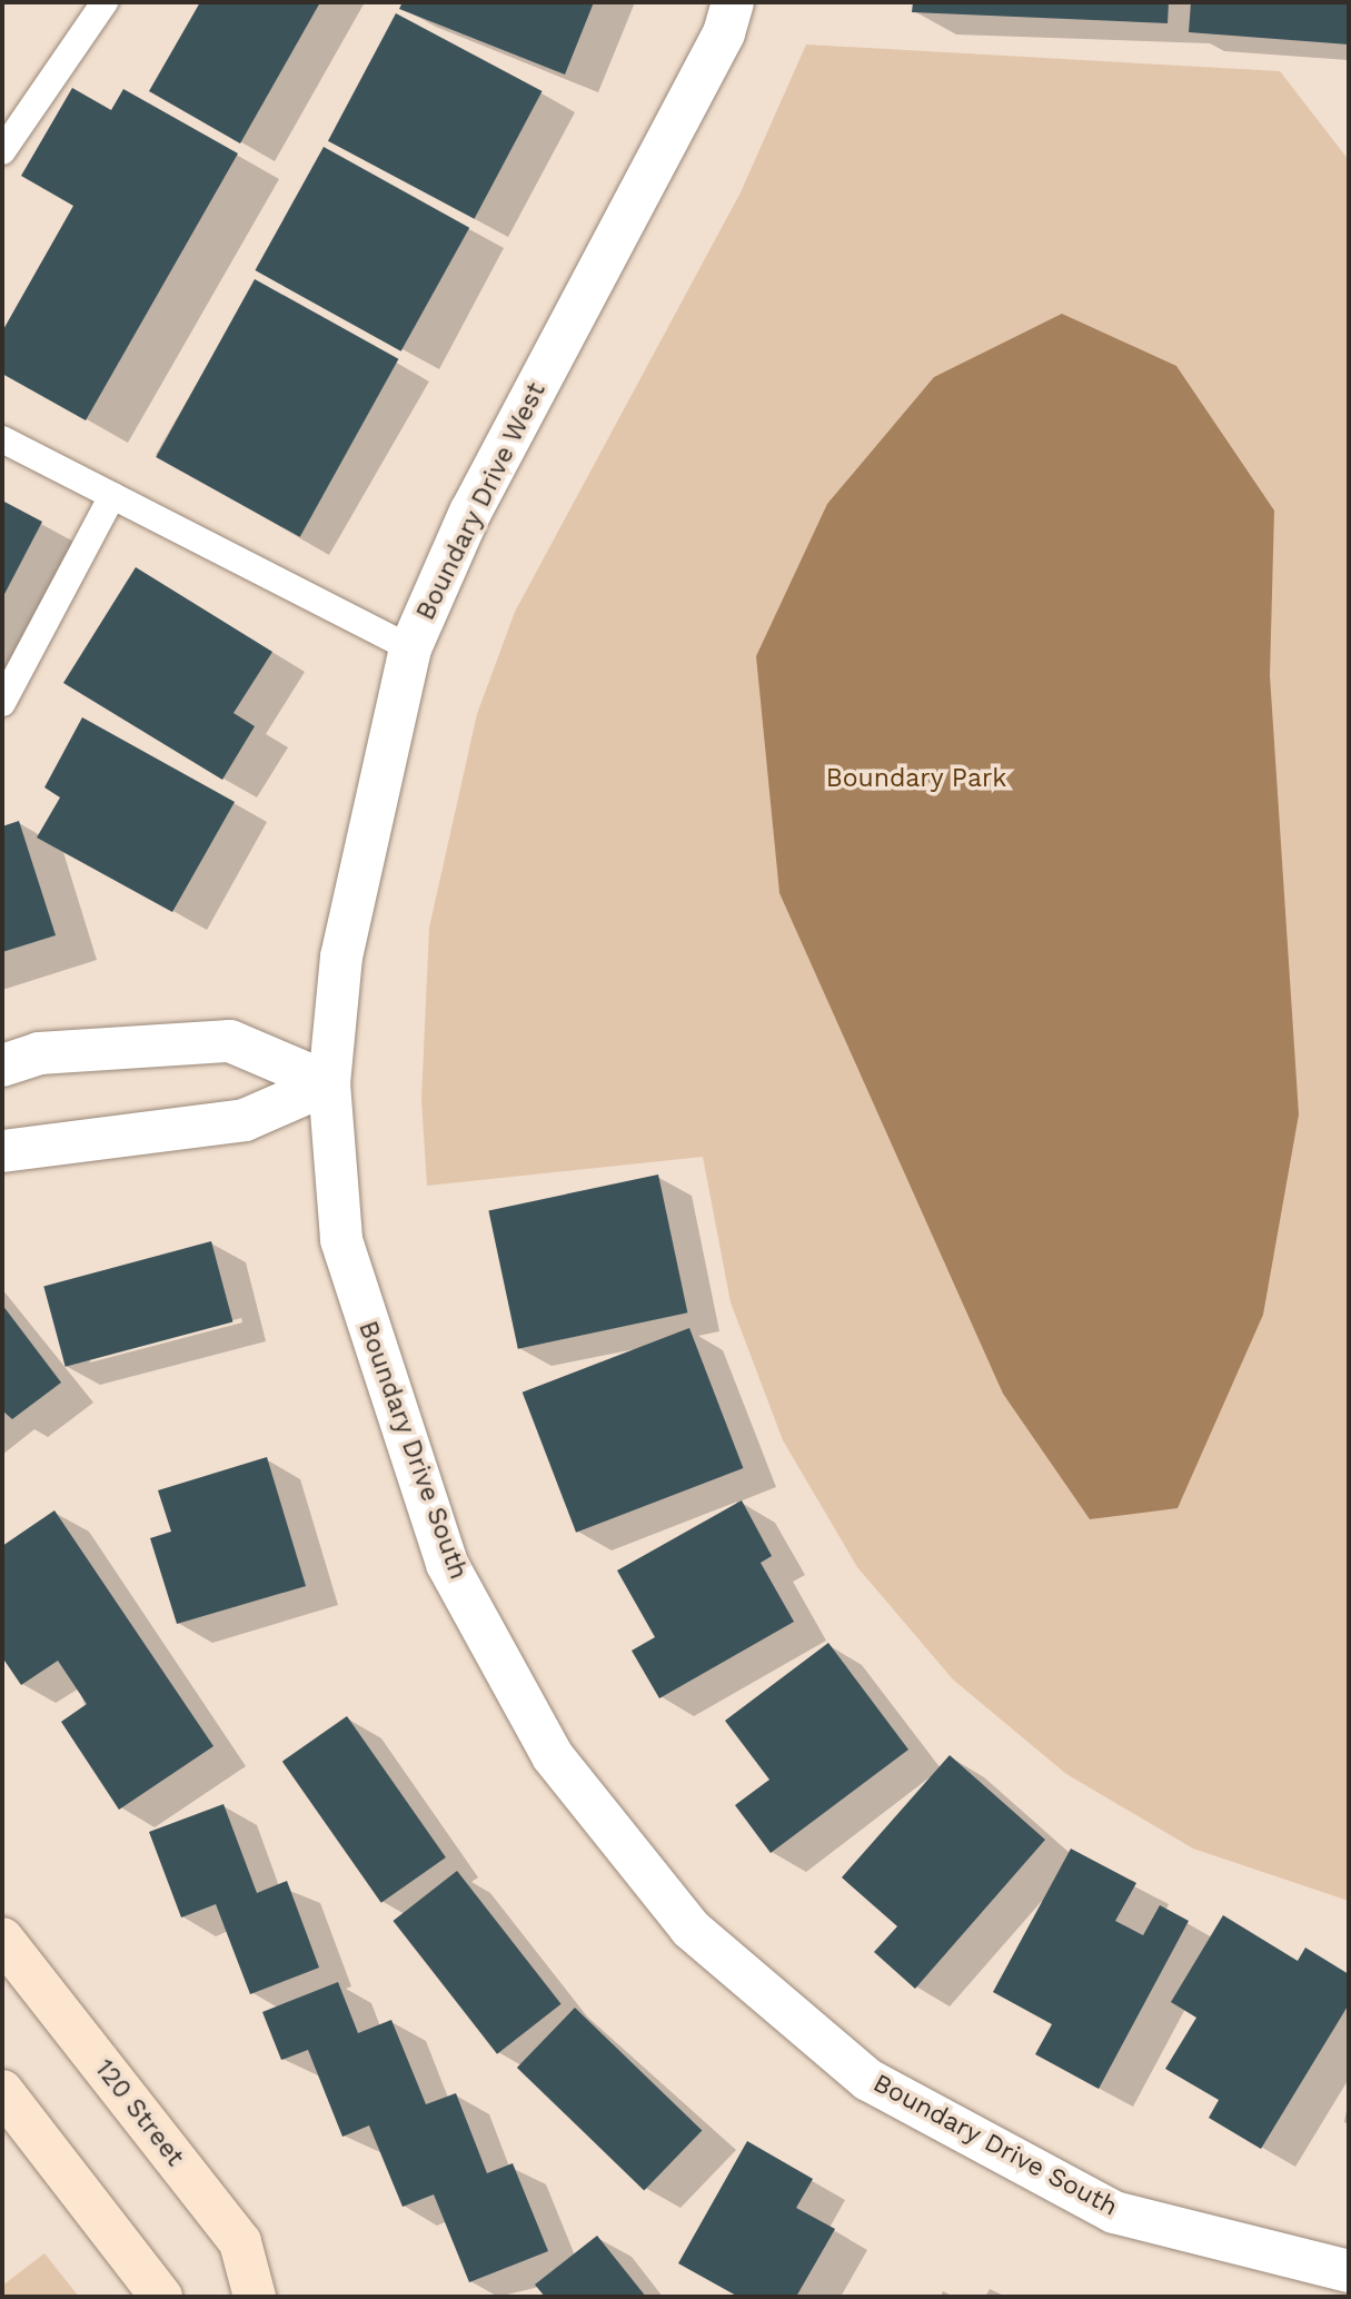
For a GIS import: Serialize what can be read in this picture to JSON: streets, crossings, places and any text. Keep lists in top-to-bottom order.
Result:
{
  "streets": {
    "main road": ["120 Street"],
    "street": ["Boundary Drive West", "Boundary Drive South"]
  },
  "crossings": [
    ["Boundary Drive West", "Boundary Drive South"]
  ],
  "parks": ["Boundary Park"]
}
